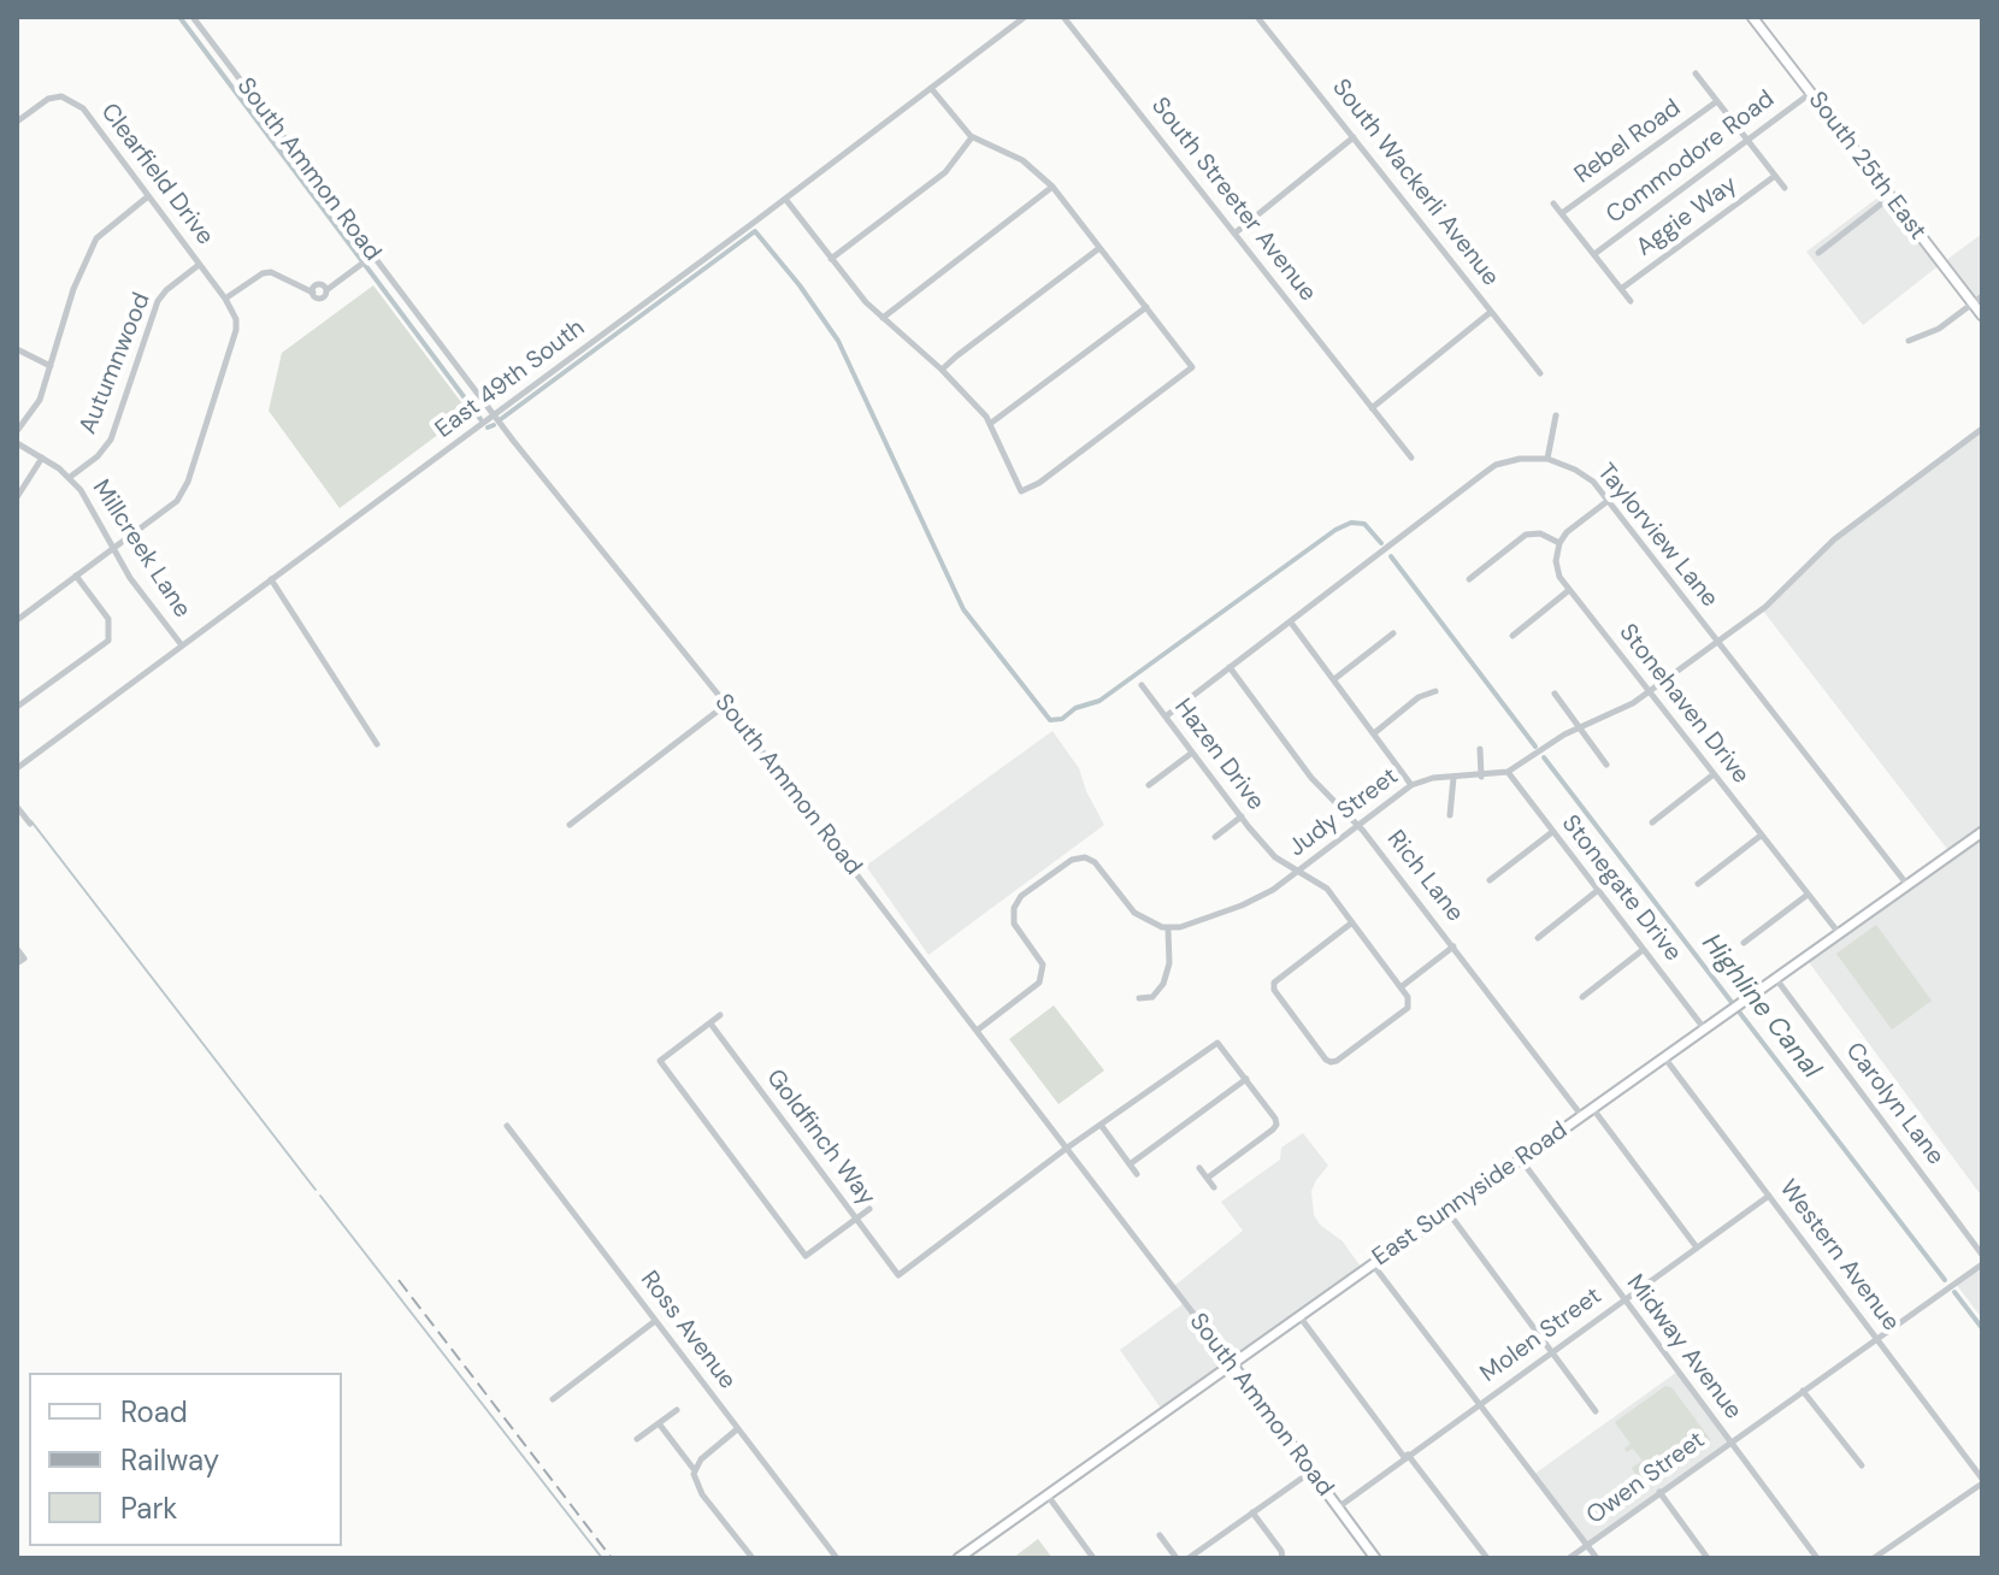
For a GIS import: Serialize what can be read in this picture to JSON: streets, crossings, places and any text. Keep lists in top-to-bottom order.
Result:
{
  "streets": {
    "main road": ["South 25th East", "South Ammon Road", "East Sunnyside Road"],
    "street": [
      "Rebel Road",
      "Commodore Road",
      "Clearfield Drive",
      "South Wackerli Avenue",
      "South Streeter Avenue",
      "Aggie Way",
      "Autumnwood",
      "East 49th South",
      "Taylorview Lane",
      "Millcreek Lane",
      "Stonehaven Drive",
      "Hazen Drive",
      "Judy Street",
      "Rich Lane",
      "Stonegate Drive",
      "Carolyn Lane",
      "Goldfinch Way",
      "Western Avenue",
      "Ross Avenue",
      "Molen Street",
      "Midway Avenue",
      "Owen Street"
    ]
  },
  "crossings": [
    ["Commodore Road", "South 25th East"],
    ["South Ammon Road", "East 49th South"],
    ["South Ammon Road", "Goldfinch Way"],
    ["South Ammon Road", "East Sunnyside Road"],
    ["South Ammon Road", "Molen Street"],
    ["Clearfield Drive", "Autumnwood"],
    ["Clearfield Drive", "Millcreek Lane"],
    ["Autumnwood", "Millcreek Lane"],
    ["East 49th South", "Millcreek Lane"],
    ["Taylorview Lane", "Judy Street"],
    ["Taylorview Lane", "East Sunnyside Road"],
    ["Stonehaven Drive", "Judy Street"],
    ["Stonehaven Drive", "East Sunnyside Road"],
    ["Hazen Drive", "Judy Street"],
    ["Judy Street", "Rich Lane"],
    ["Judy Street", "Stonegate Drive"],
    ["Rich Lane", "East Sunnyside Road"],
    ["Stonegate Drive", "East Sunnyside Road"],
    ["Carolyn Lane", "East Sunnyside Road"],
    ["East Sunnyside Road", "Western Avenue"],
    ["East Sunnyside Road", "Midway Avenue"],
    ["Western Avenue", "Molen Street"],
    ["Western Avenue", "Owen Street"],
    ["Molen Street", "Midway Avenue"],
    ["Midway Avenue", "Owen Street"]
  ],
  "water": ["Highline Canal"],
  "legend": ["Road", "Railway", "Park"]
}
